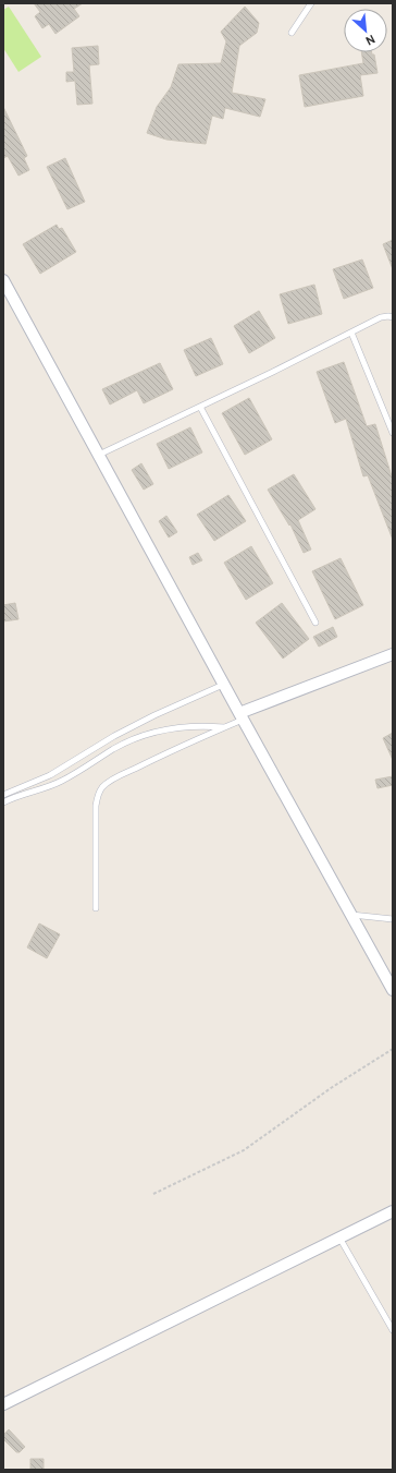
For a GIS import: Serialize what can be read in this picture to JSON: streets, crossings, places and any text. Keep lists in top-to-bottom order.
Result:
{
  "north": "bottom right"
}
